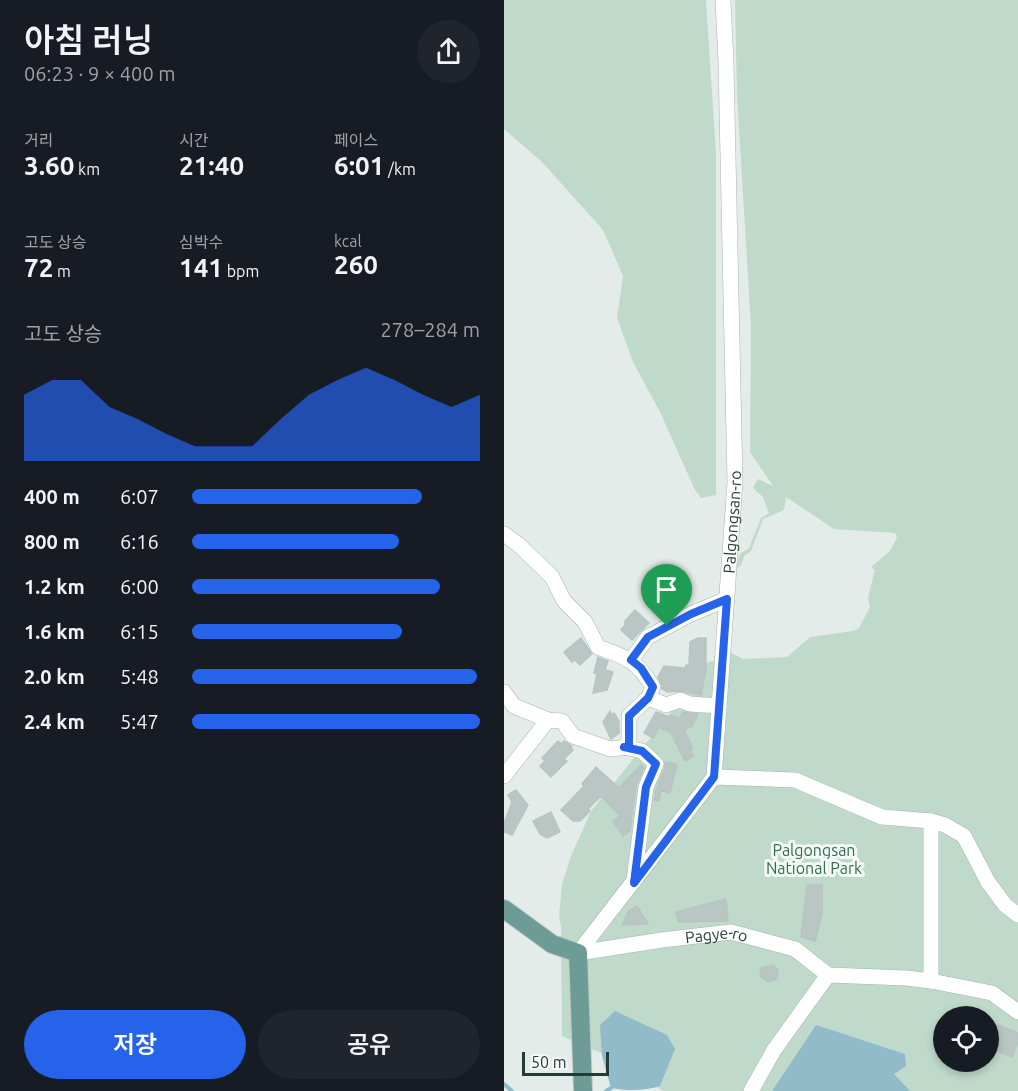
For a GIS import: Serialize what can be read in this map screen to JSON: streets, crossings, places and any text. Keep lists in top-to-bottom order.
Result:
{
  "streets": {
    "main road": ["Pagye-ro"],
    "street": ["Palgongsan-ro"]
  },
  "parks": ["Palgongsan National Park"],
  "scale_bar": "50 m",
  "page": {
    "heading": ["아침 러닝", "06:23 · 9 × 400 m"],
    "stats": [
      ["거리", "3.60 km"],
      ["시간", "21:40"],
      ["페이스", "6:01 /km"],
      ["고도 상승", "72 m"],
      ["심박수", "141 bpm"],
      ["kcal", "260"]
    ],
    "chart": ["고도 상승", "278–284 m"],
    "list": [
      {
        "name": "400 m",
        "note": "6:07"
      },
      {
        "name": "800 m",
        "note": "6:16"
      },
      {
        "name": "1.2 km",
        "note": "6:00"
      },
      {
        "name": "1.6 km",
        "note": "6:15"
      },
      {
        "name": "2.0 km",
        "note": "5:48"
      },
      {
        "name": "2.4 km",
        "note": "5:47"
      }
    ],
    "buttons": ["저장", "공유"],
    "scale": "50 m"
  }
}
